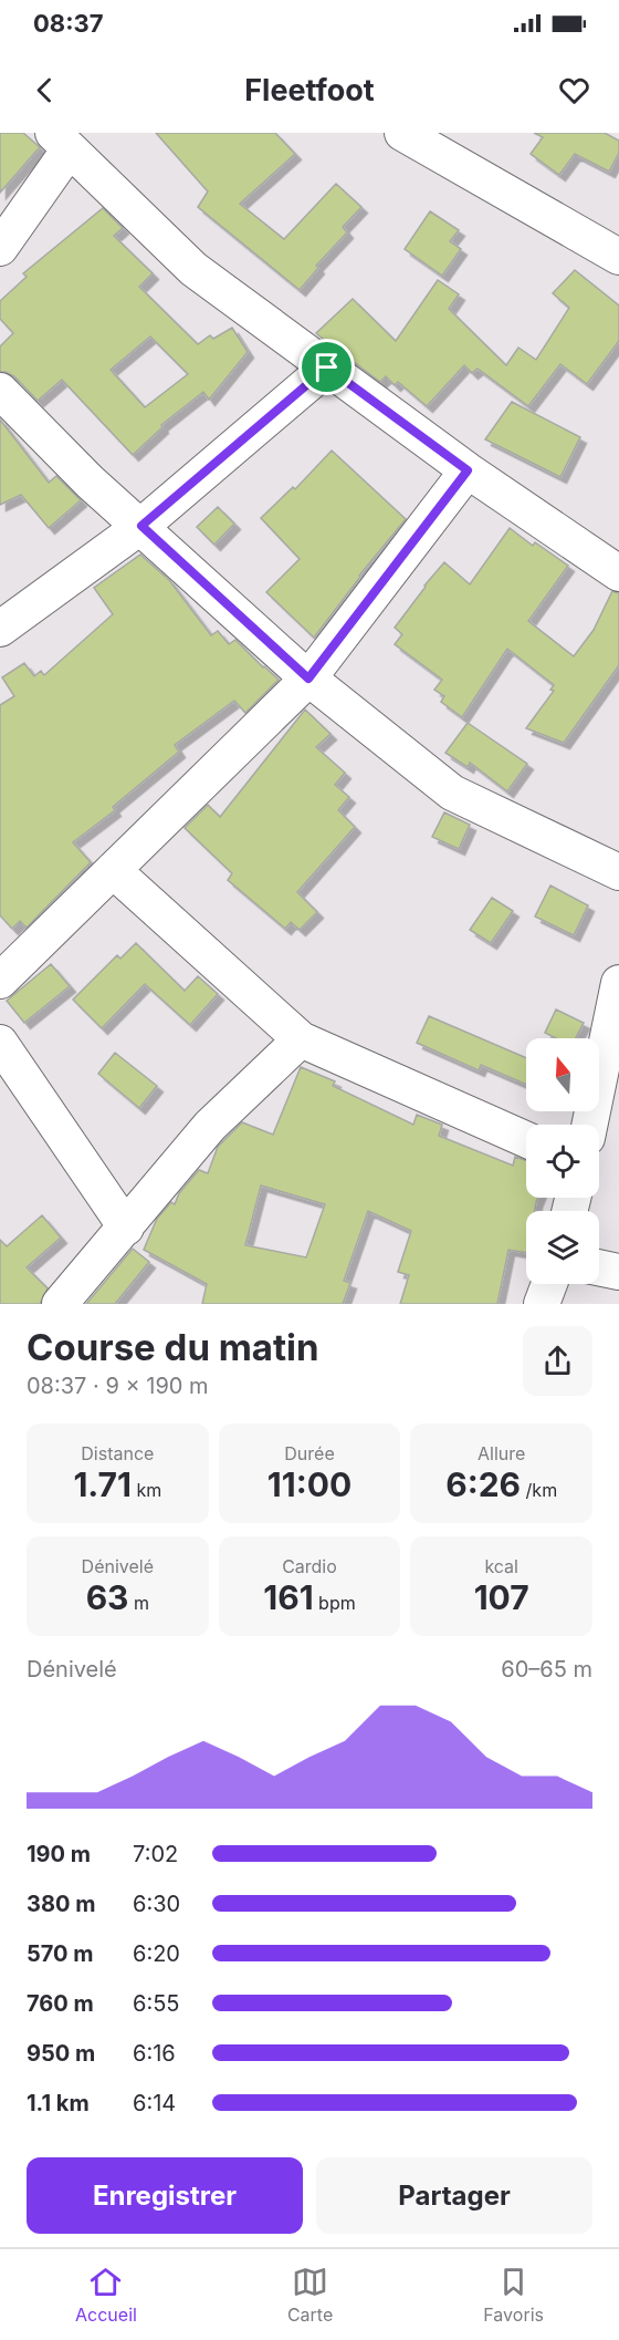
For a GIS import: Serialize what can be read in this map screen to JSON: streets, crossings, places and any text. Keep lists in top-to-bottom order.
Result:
{
  "north": "top",
  "page": {
    "status": "08:37",
    "header": "Fleetfoot",
    "heading": ["Course du matin", "08:37 · 9 × 190 m"],
    "stats": [
      ["Distance", "1.71 km"],
      ["Durée", "11:00"],
      ["Allure", "6:26 /km"],
      ["Dénivelé", "63 m"],
      ["Cardio", "161 bpm"],
      ["kcal", "107"]
    ],
    "chart": ["Dénivelé", "60–65 m"],
    "list": [
      {
        "name": "190 m",
        "note": "7:02"
      },
      {
        "name": "380 m",
        "note": "6:30"
      },
      {
        "name": "570 m",
        "note": "6:20"
      },
      {
        "name": "760 m",
        "note": "6:55"
      },
      {
        "name": "950 m",
        "note": "6:16"
      },
      {
        "name": "1.1 km",
        "note": "6:14"
      }
    ],
    "buttons": ["Enregistrer", "Partager"],
    "tabs": ["Accueil", "Carte", "Favoris"]
  }
}
